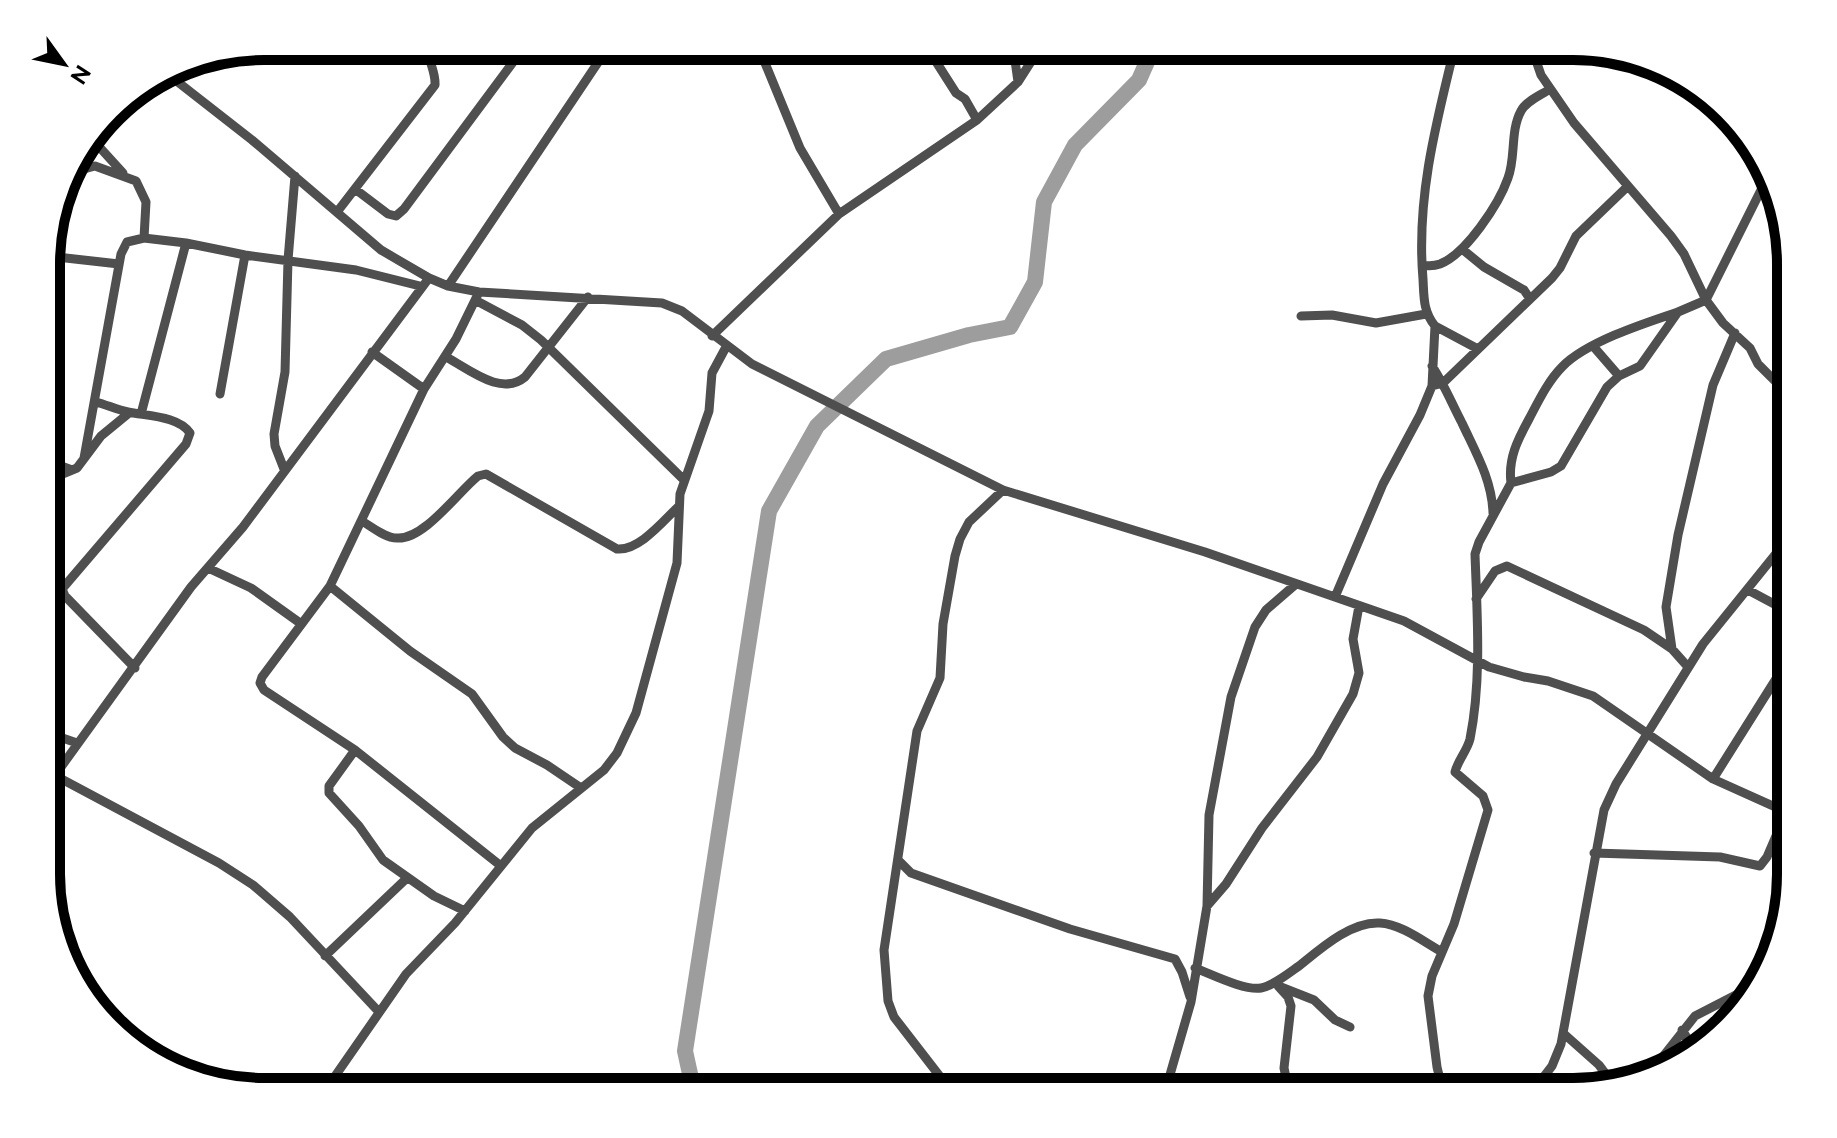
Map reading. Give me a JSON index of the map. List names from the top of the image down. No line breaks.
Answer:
{"north":"bottom right"}
